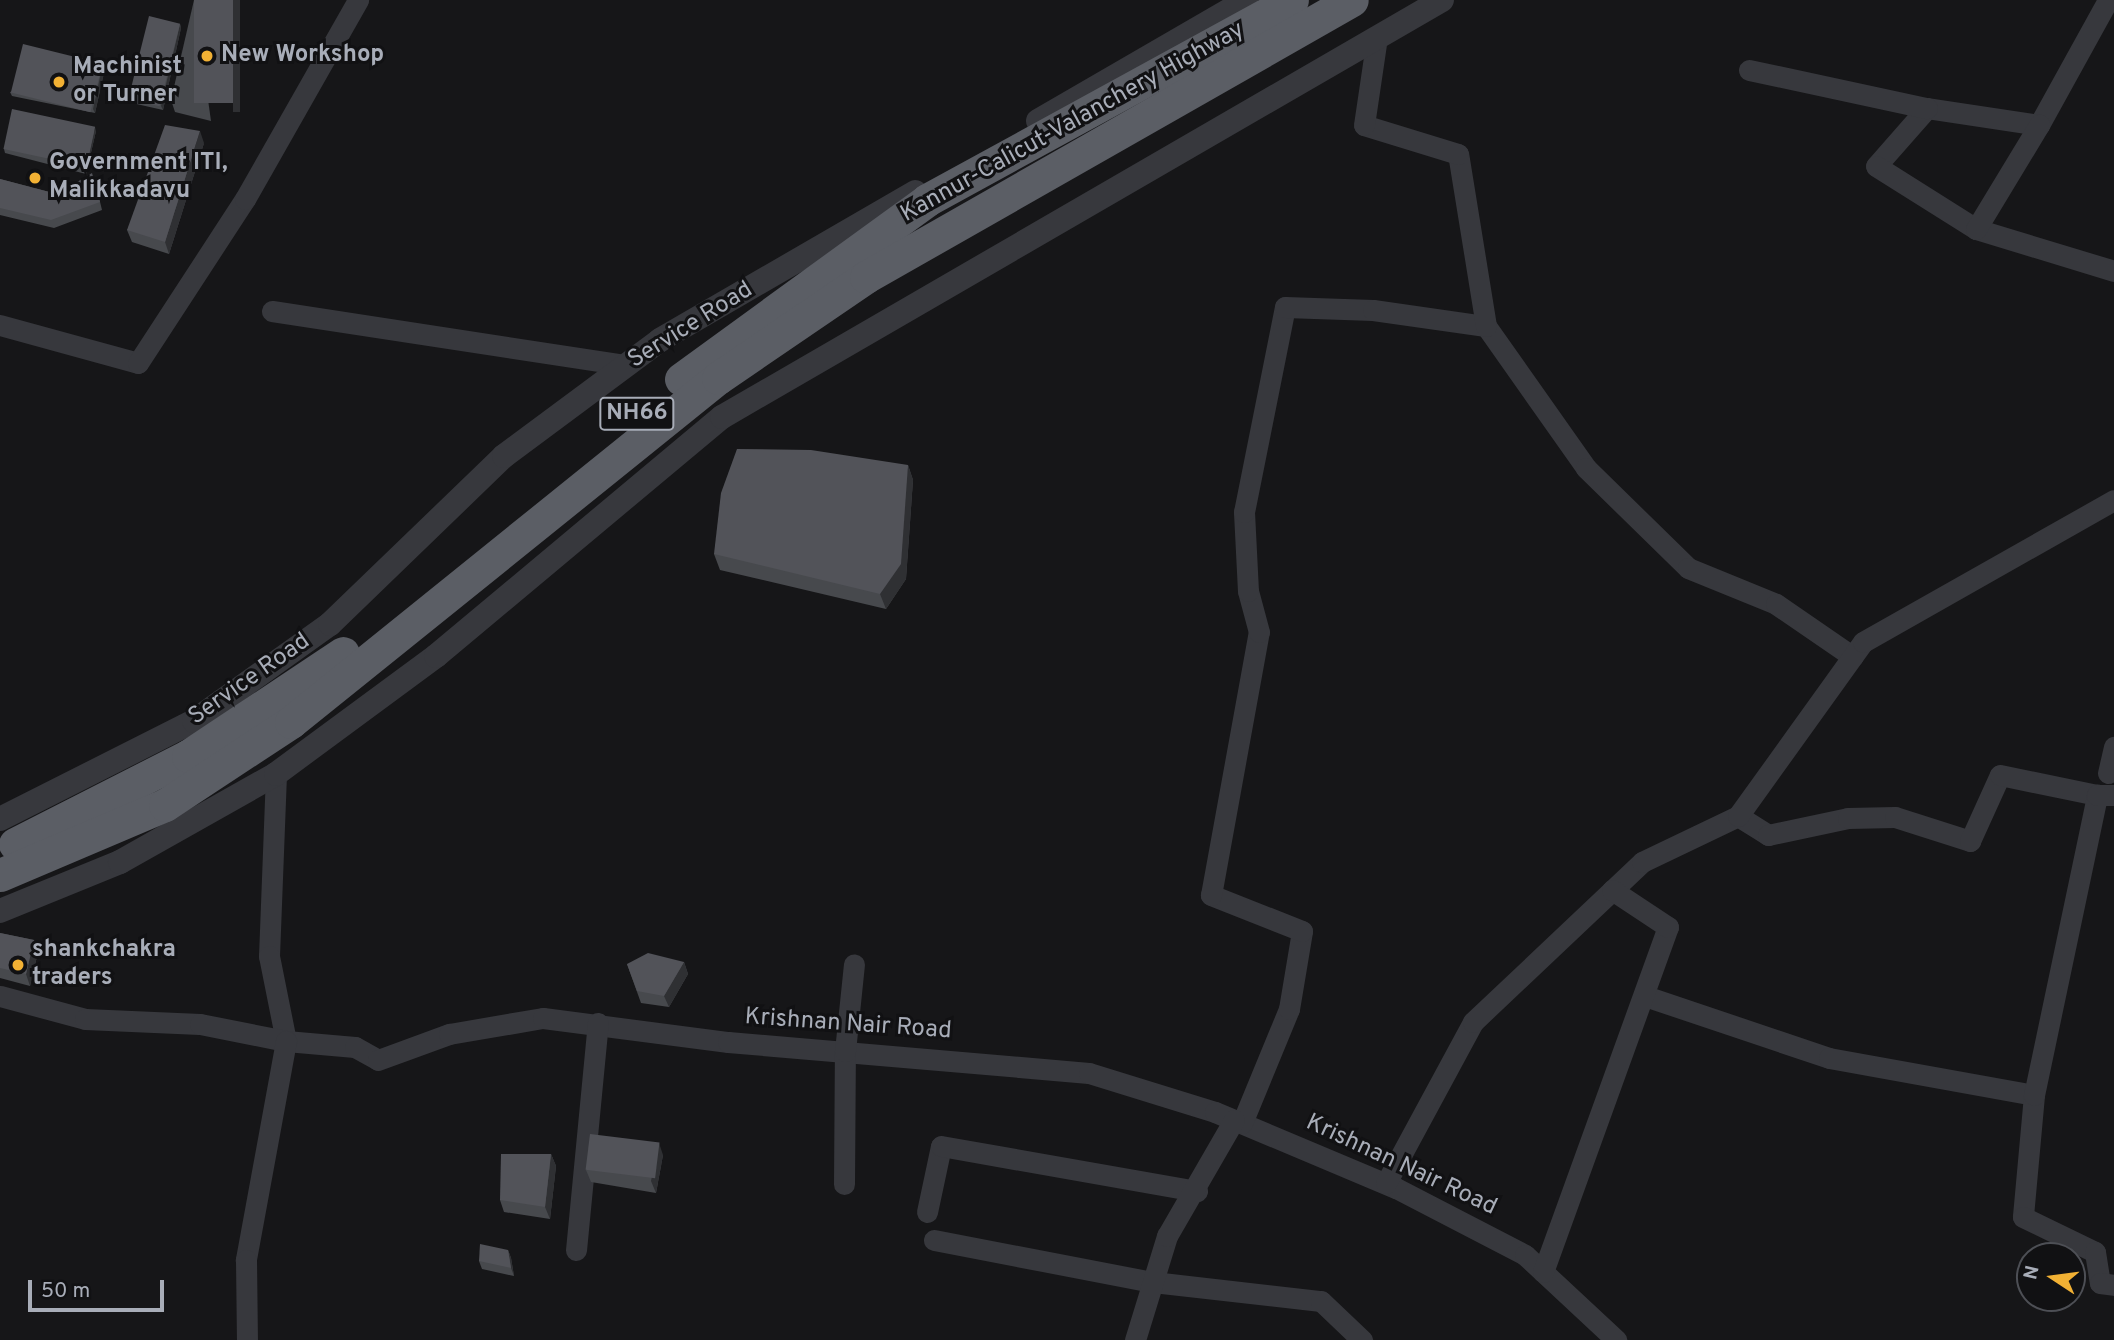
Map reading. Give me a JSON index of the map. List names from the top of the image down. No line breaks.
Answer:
{"streets":{"highway":["Kannur-Calicut-Valanchery Highway","NH66"],"street":["Service Road","Krishnan Nair Road"]},"places":["New Workshop","Machinist or Turner","Government ITI, Malikkadavu","shankchakra traders"],"scale_bar":"50 m","north":"left"}
